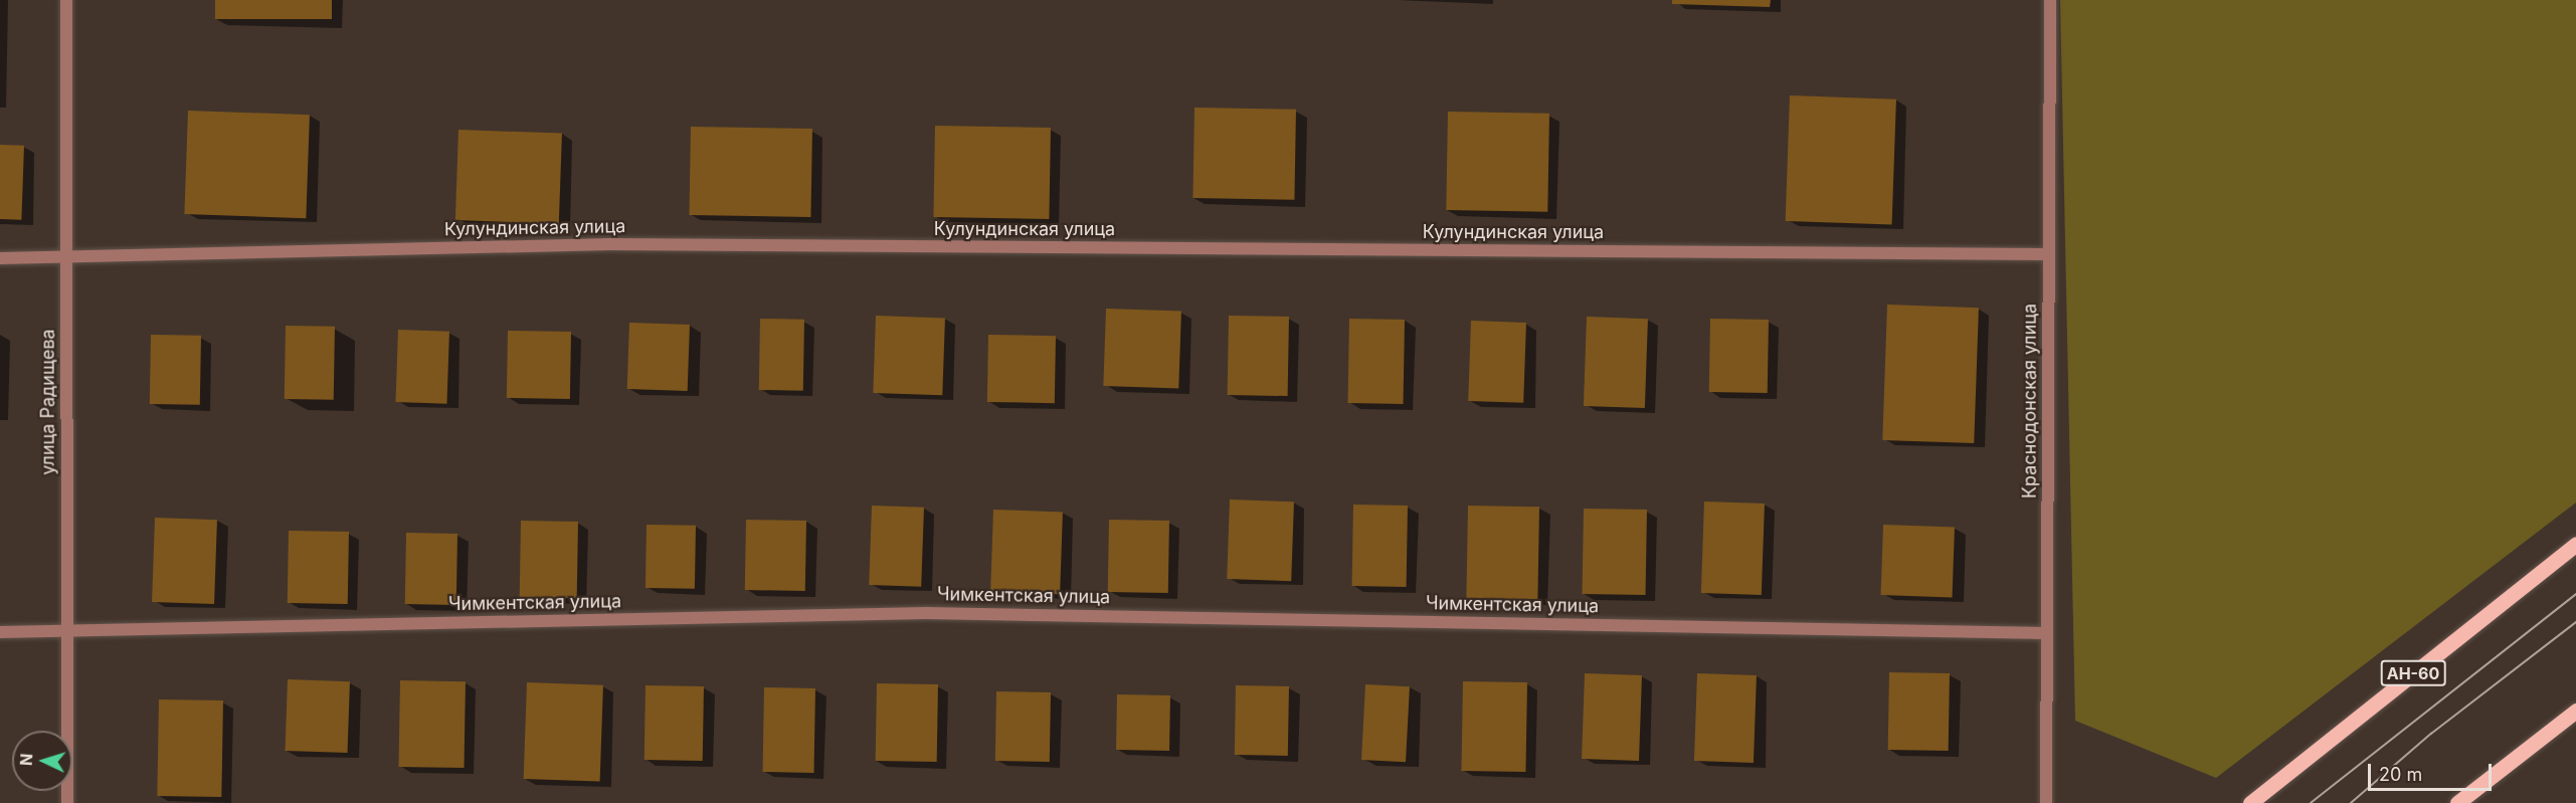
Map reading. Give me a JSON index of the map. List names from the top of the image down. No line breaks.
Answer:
{"streets":{"main road":["АН-60"],"street":["Кулундинская улица","Краснодонская улица","улица Радищева","Чимкентская улица"]},"crossings":[["Кулундинская улица","Краснодонская улица"],["Кулундинская улица","улица Радищева"],["Краснодонская улица","Чимкентская улица"],["улица Радищева","Чимкентская улица"]],"scale_bar":"20 m","north":"left"}
